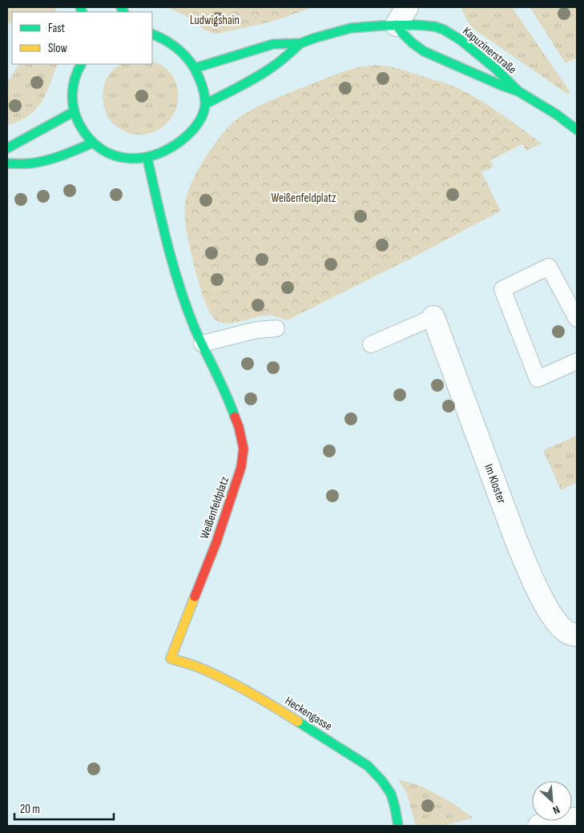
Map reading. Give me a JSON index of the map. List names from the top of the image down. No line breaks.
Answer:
{"streets":{"street":["Kapuzinerstraße","Im Kloster","Weißenfeldplatz","Heckengasse"]},"crossings":[["Weißenfeldplatz","Heckengasse"]],"parks":["Ludwigshain","Weißenfeldplatz"],"legend":["Fast","Slow"],"scale_bar":"20 m","north":"bottom right"}
